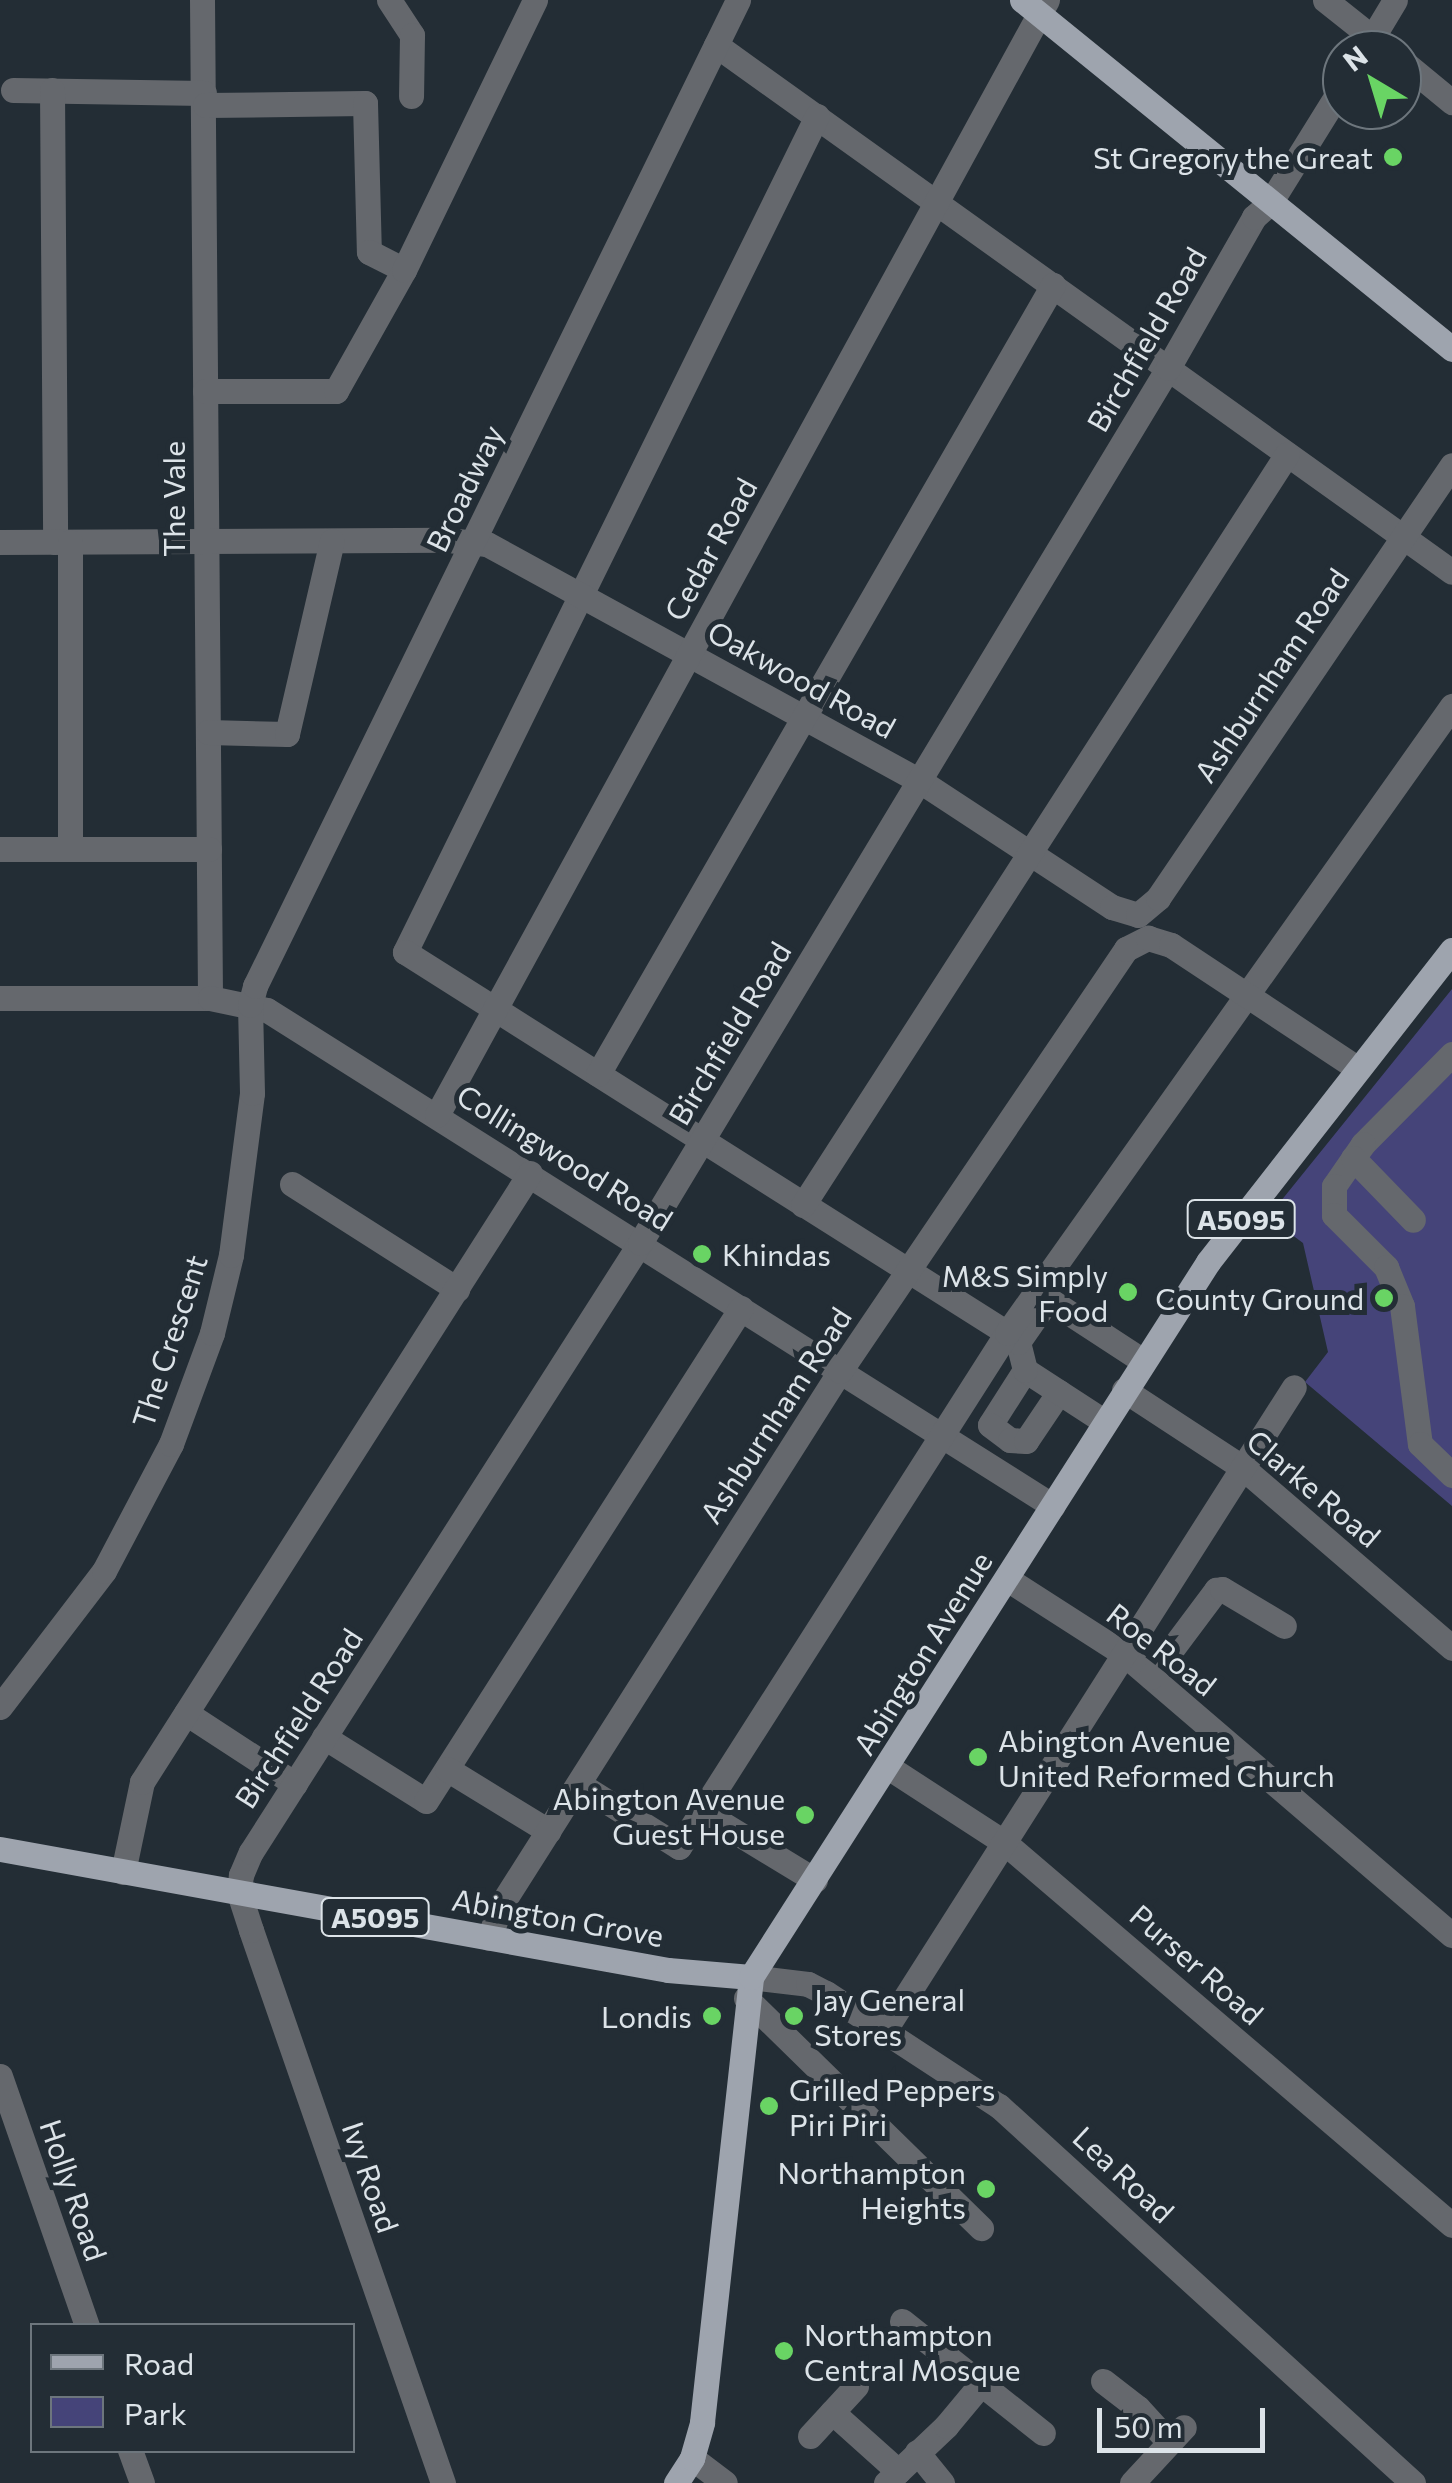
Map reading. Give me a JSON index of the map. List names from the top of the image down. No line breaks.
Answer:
{"streets":{"main road":["A5095","Abington Avenue","Abington Grove"],"street":["Birchfield Road","Broadway","The Vale","Cedar Road","Ashburnham Road","Oakwood Road","Collingwood Road","The Crescent","Clarke Road","Roe Road","Purser Road","Lea Road","Ivy Road","Holly Road"]},"crossings":[["Birchfield Road","Oakwood Road"],["Birchfield Road","Collingwood Road"],["Birchfield Road","Abington Grove"],["Birchfield Road","Ivy Road"],["Broadway","Oakwood Road"],["Broadway","Collingwood Road"],["Broadway","The Crescent"],["The Vale","Oakwood Road"],["The Vale","Collingwood Road"],["Cedar Road","Oakwood Road"],["Cedar Road","Collingwood Road"],["Ashburnham Road","Oakwood Road"],["Ashburnham Road","Collingwood Road"],["Ashburnham Road","Abington Grove"],["Oakwood Road","Abington Avenue"],["Collingwood Road","The Crescent"],["Collingwood Road","Abington Avenue"],["Clarke Road","Abington Avenue"],["Roe Road","Abington Avenue"],["Abington Avenue","Abington Grove"],["Abington Avenue","Purser Road"],["Abington Avenue","Lea Road"],["Abington Grove","Lea Road"],["Abington Grove","Ivy Road"]],"places":["St Gregory the Great","Khindas","M&S Simply Food","County Ground","Abington Avenue United Reformed Church","Abington Avenue Guest House","Londis","Jay General Stores","Grilled Peppers Piri Piri","Northampton Heights","Northampton Central Mosque"],"legend":["Road","Park"],"scale_bar":"50 m","north":"top left"}
